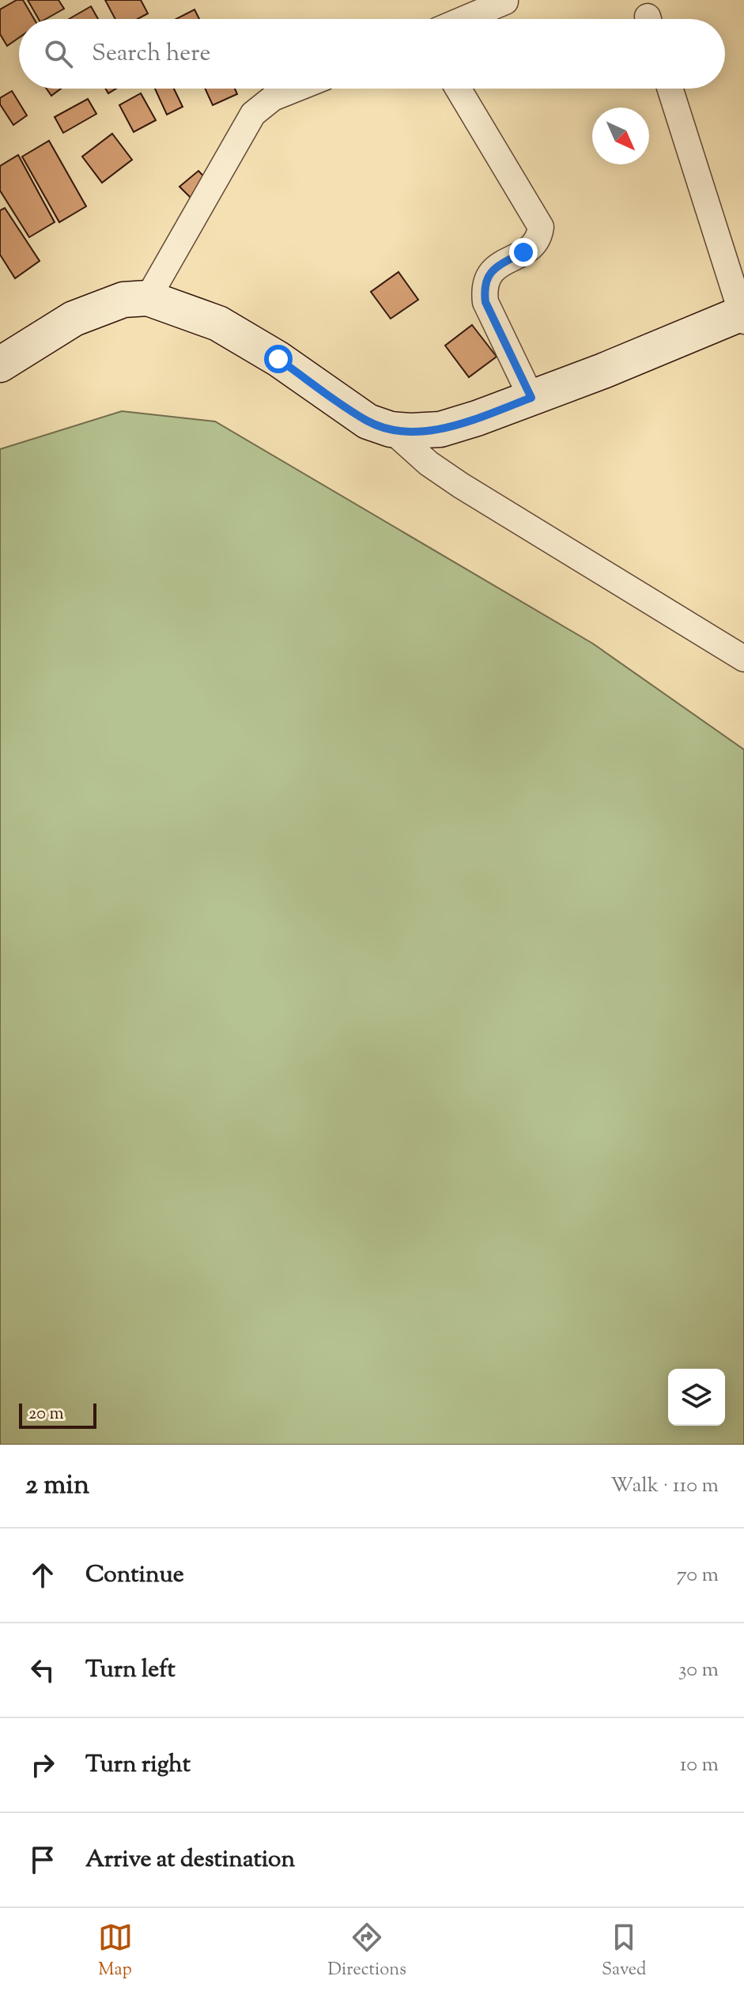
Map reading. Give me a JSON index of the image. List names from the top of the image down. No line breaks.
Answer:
{"scale_bar":"20 m","north":"bottom right","page":{"search":"Search here","scale":"20 m","heading":["2 min","Walk · 110 m"],"list":[["Continue","70 m"],["Turn left","30 m"],["Turn right","10 m"],"Arrive at destination"],"nav":["Map","Directions","Saved"]}}
